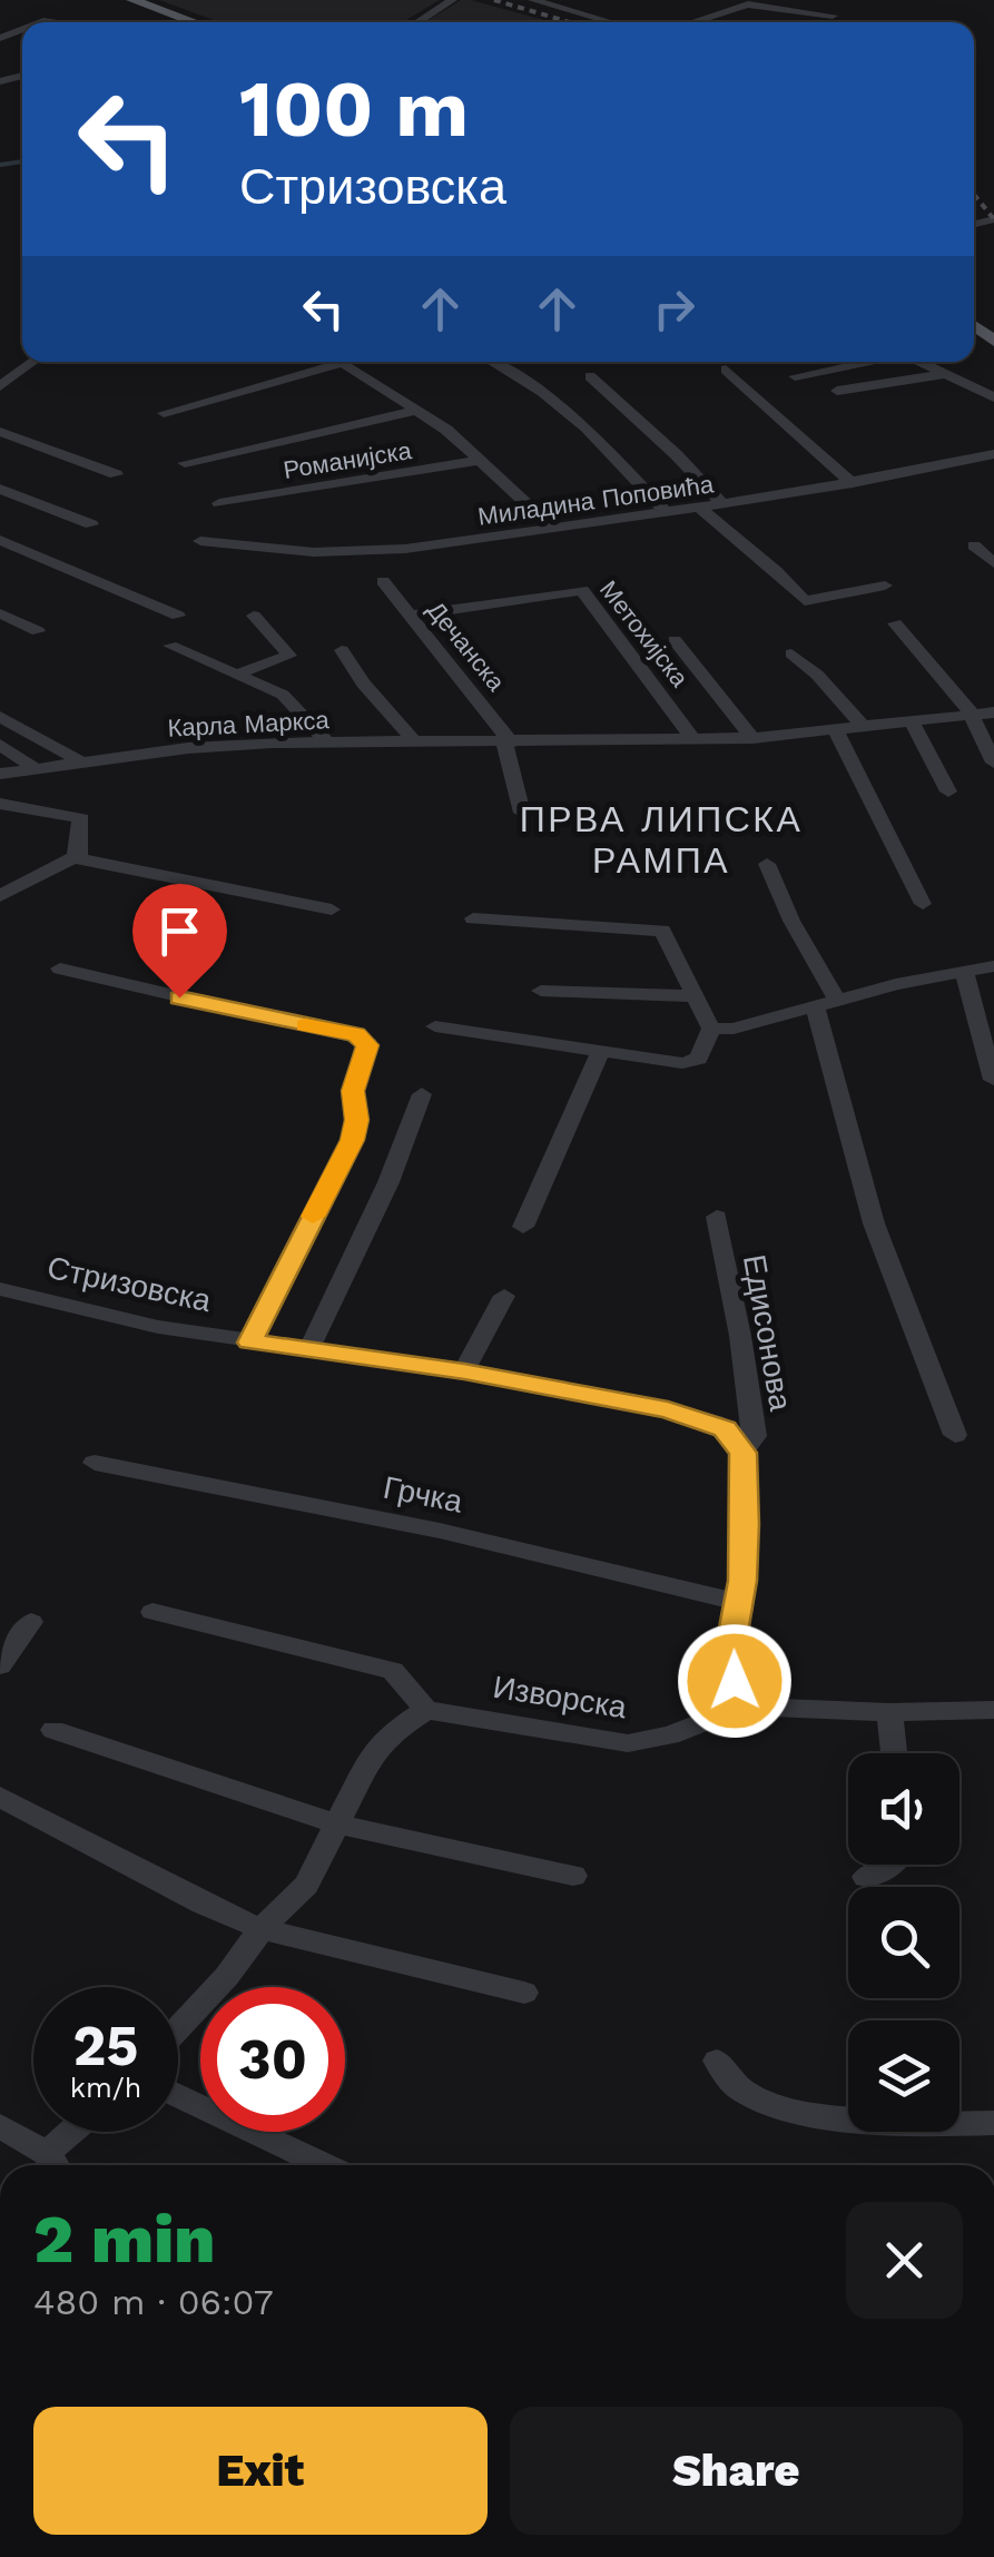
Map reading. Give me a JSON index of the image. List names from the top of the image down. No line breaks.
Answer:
{"streets":{"street":["Романијска","Миладина Поповића","Метохијска","Дечанска","Карла Маркса","Стризовска","Едисонова","Грчка","Изворска"]},"crossings":[["Романијска","Миладина Поповића"],["Метохијска","Дечанска"],["Метохијска","Карла Маркса"],["Дечанска","Карла Маркса"],["Стризовска","Едисонова"]],"districts":["ПРВА ЛИПСКА РАМПА"],"page":{"turn":["100 m","Стризовска"],"speed":"25 km/h","limit":"30","heading":["2 min","480 m · 06:07"],"buttons":["Exit","Share"]}}
